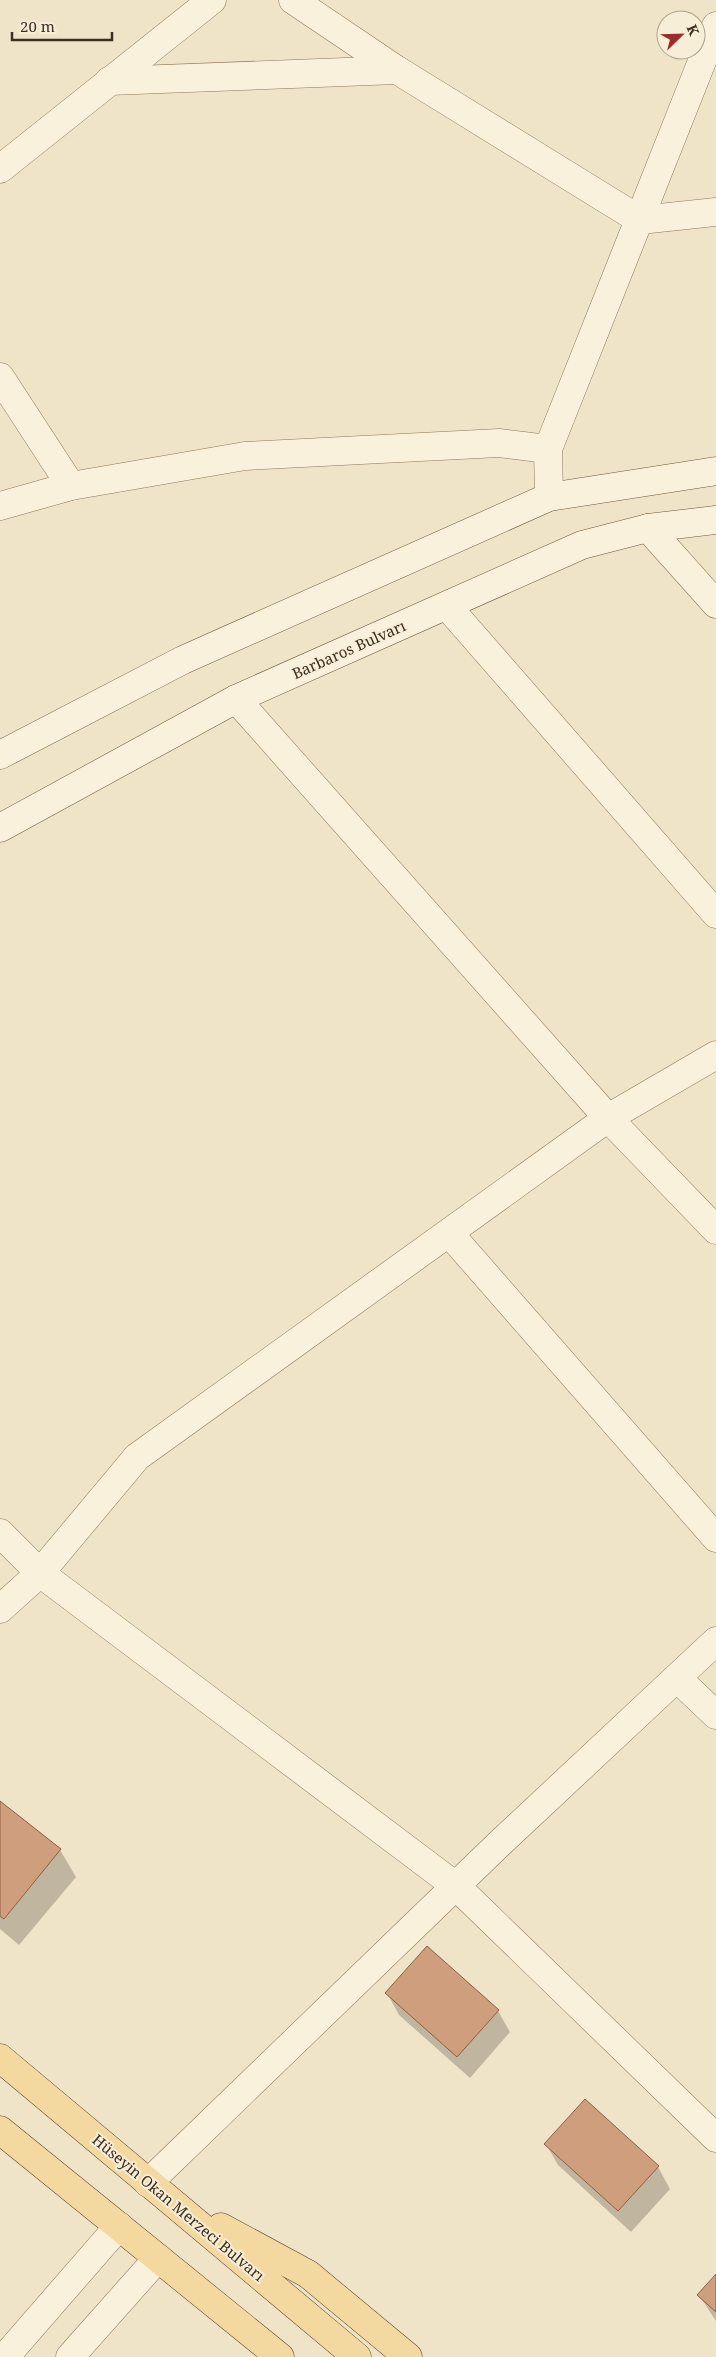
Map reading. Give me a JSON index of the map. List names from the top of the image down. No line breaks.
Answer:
{"streets":{"main road":["Hüseyin Okan Merzeci Bulvarı"],"street":["Barbaros Bulvarı"]},"scale_bar":"20 m","north":"top right"}
